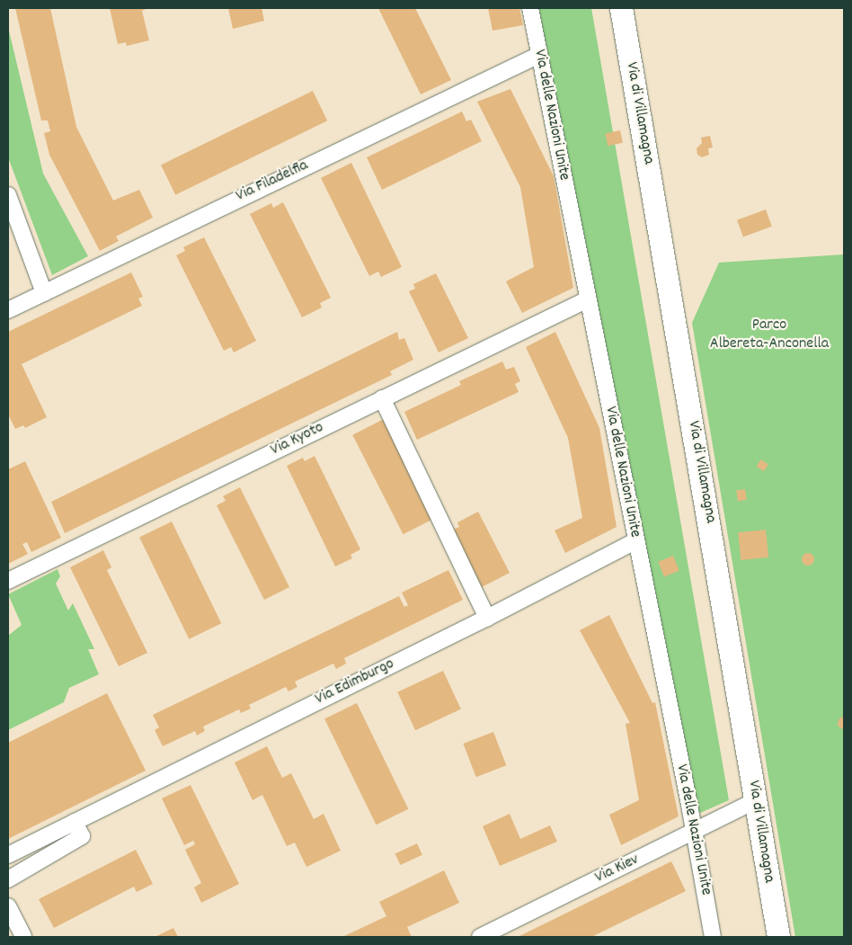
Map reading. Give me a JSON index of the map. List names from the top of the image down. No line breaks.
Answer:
{"streets":{"main road":["Via di Villamagna"],"street":["Via delle Nazioni Unite","Via Filadelfia","Via Kyoto","Via Edimburgo","Via Kiev"]},"crossings":[["Via di Villamagna","Via Kiev"],["Via delle Nazioni Unite","Via Filadelfia"],["Via delle Nazioni Unite","Via Kyoto"],["Via delle Nazioni Unite","Via Edimburgo"],["Via delle Nazioni Unite","Via Kiev"]],"parks":["Parco Albereta-Anconella"]}
